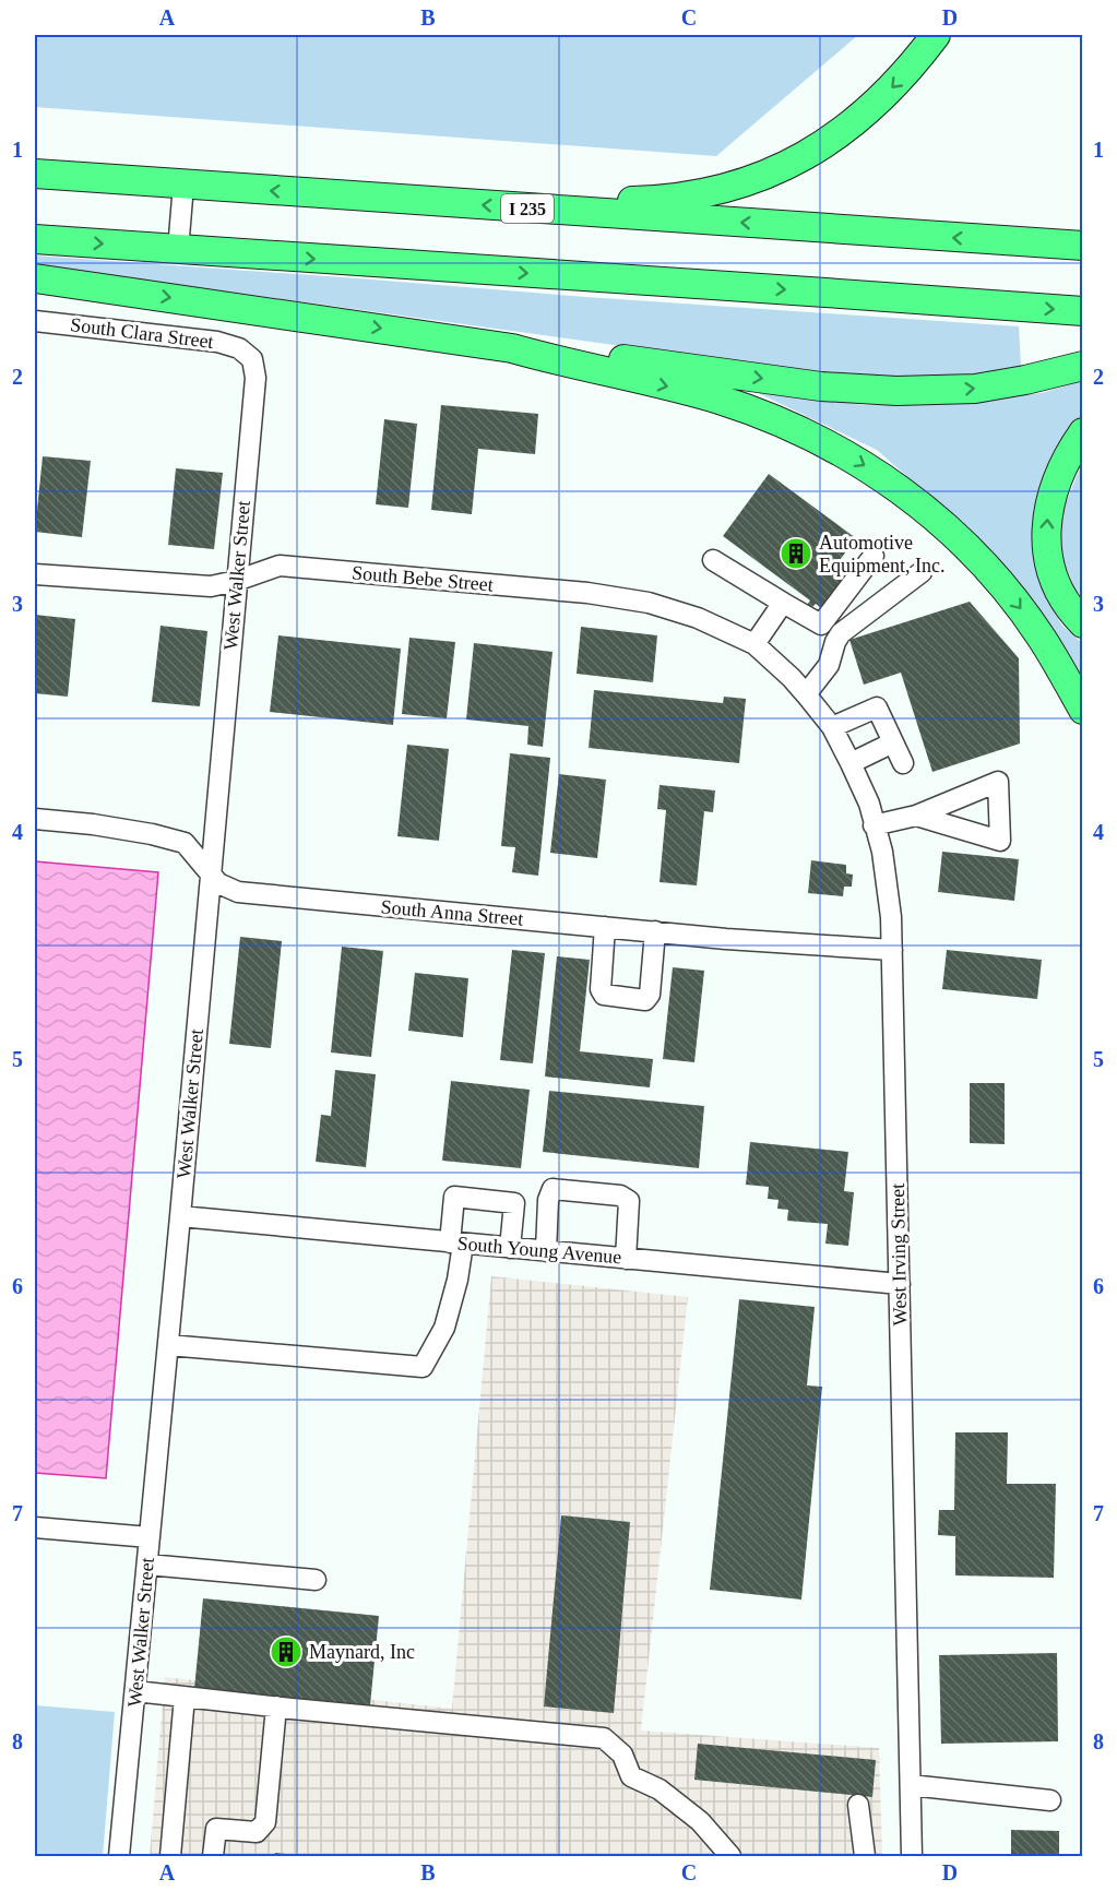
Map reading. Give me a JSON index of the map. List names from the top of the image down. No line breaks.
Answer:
{"streets":{"highway":["I 235"],"street":["South Clara Street","West Walker Street","South Bebe Street","South Anna Street","South Young Avenue","West Irving Street"]},"crossings":[["South Clara Street","West Walker Street"],["West Walker Street","South Bebe Street"],["West Walker Street","South Anna Street"],["West Walker Street","South Young Avenue"],["South Bebe Street","West Irving Street"],["South Anna Street","West Irving Street"],["South Young Avenue","West Irving Street"]],"places":{"building":["Automotive Equipment, Inc.","Maynard, Inc"]},"grid":{"columns":["A","B","C","D"],"rows":["1","2","3","4","5","6","7","8"]}}
